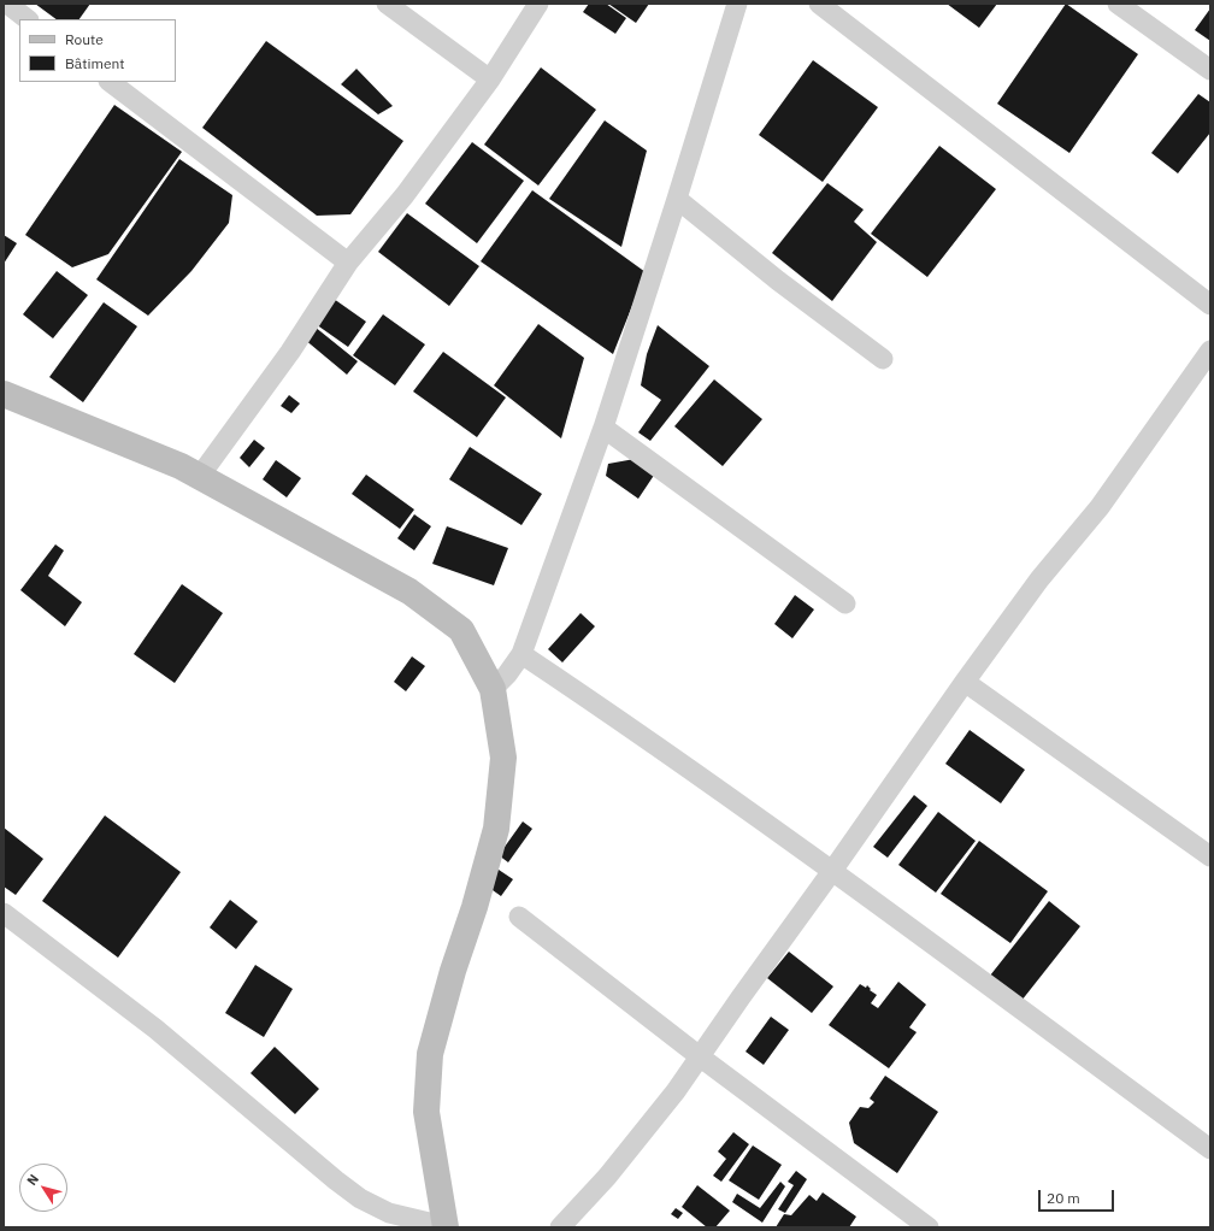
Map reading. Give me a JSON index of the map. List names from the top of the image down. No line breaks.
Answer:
{"legend":["Route","Bâtiment"],"scale_bar":"20 m","north":"top left"}
